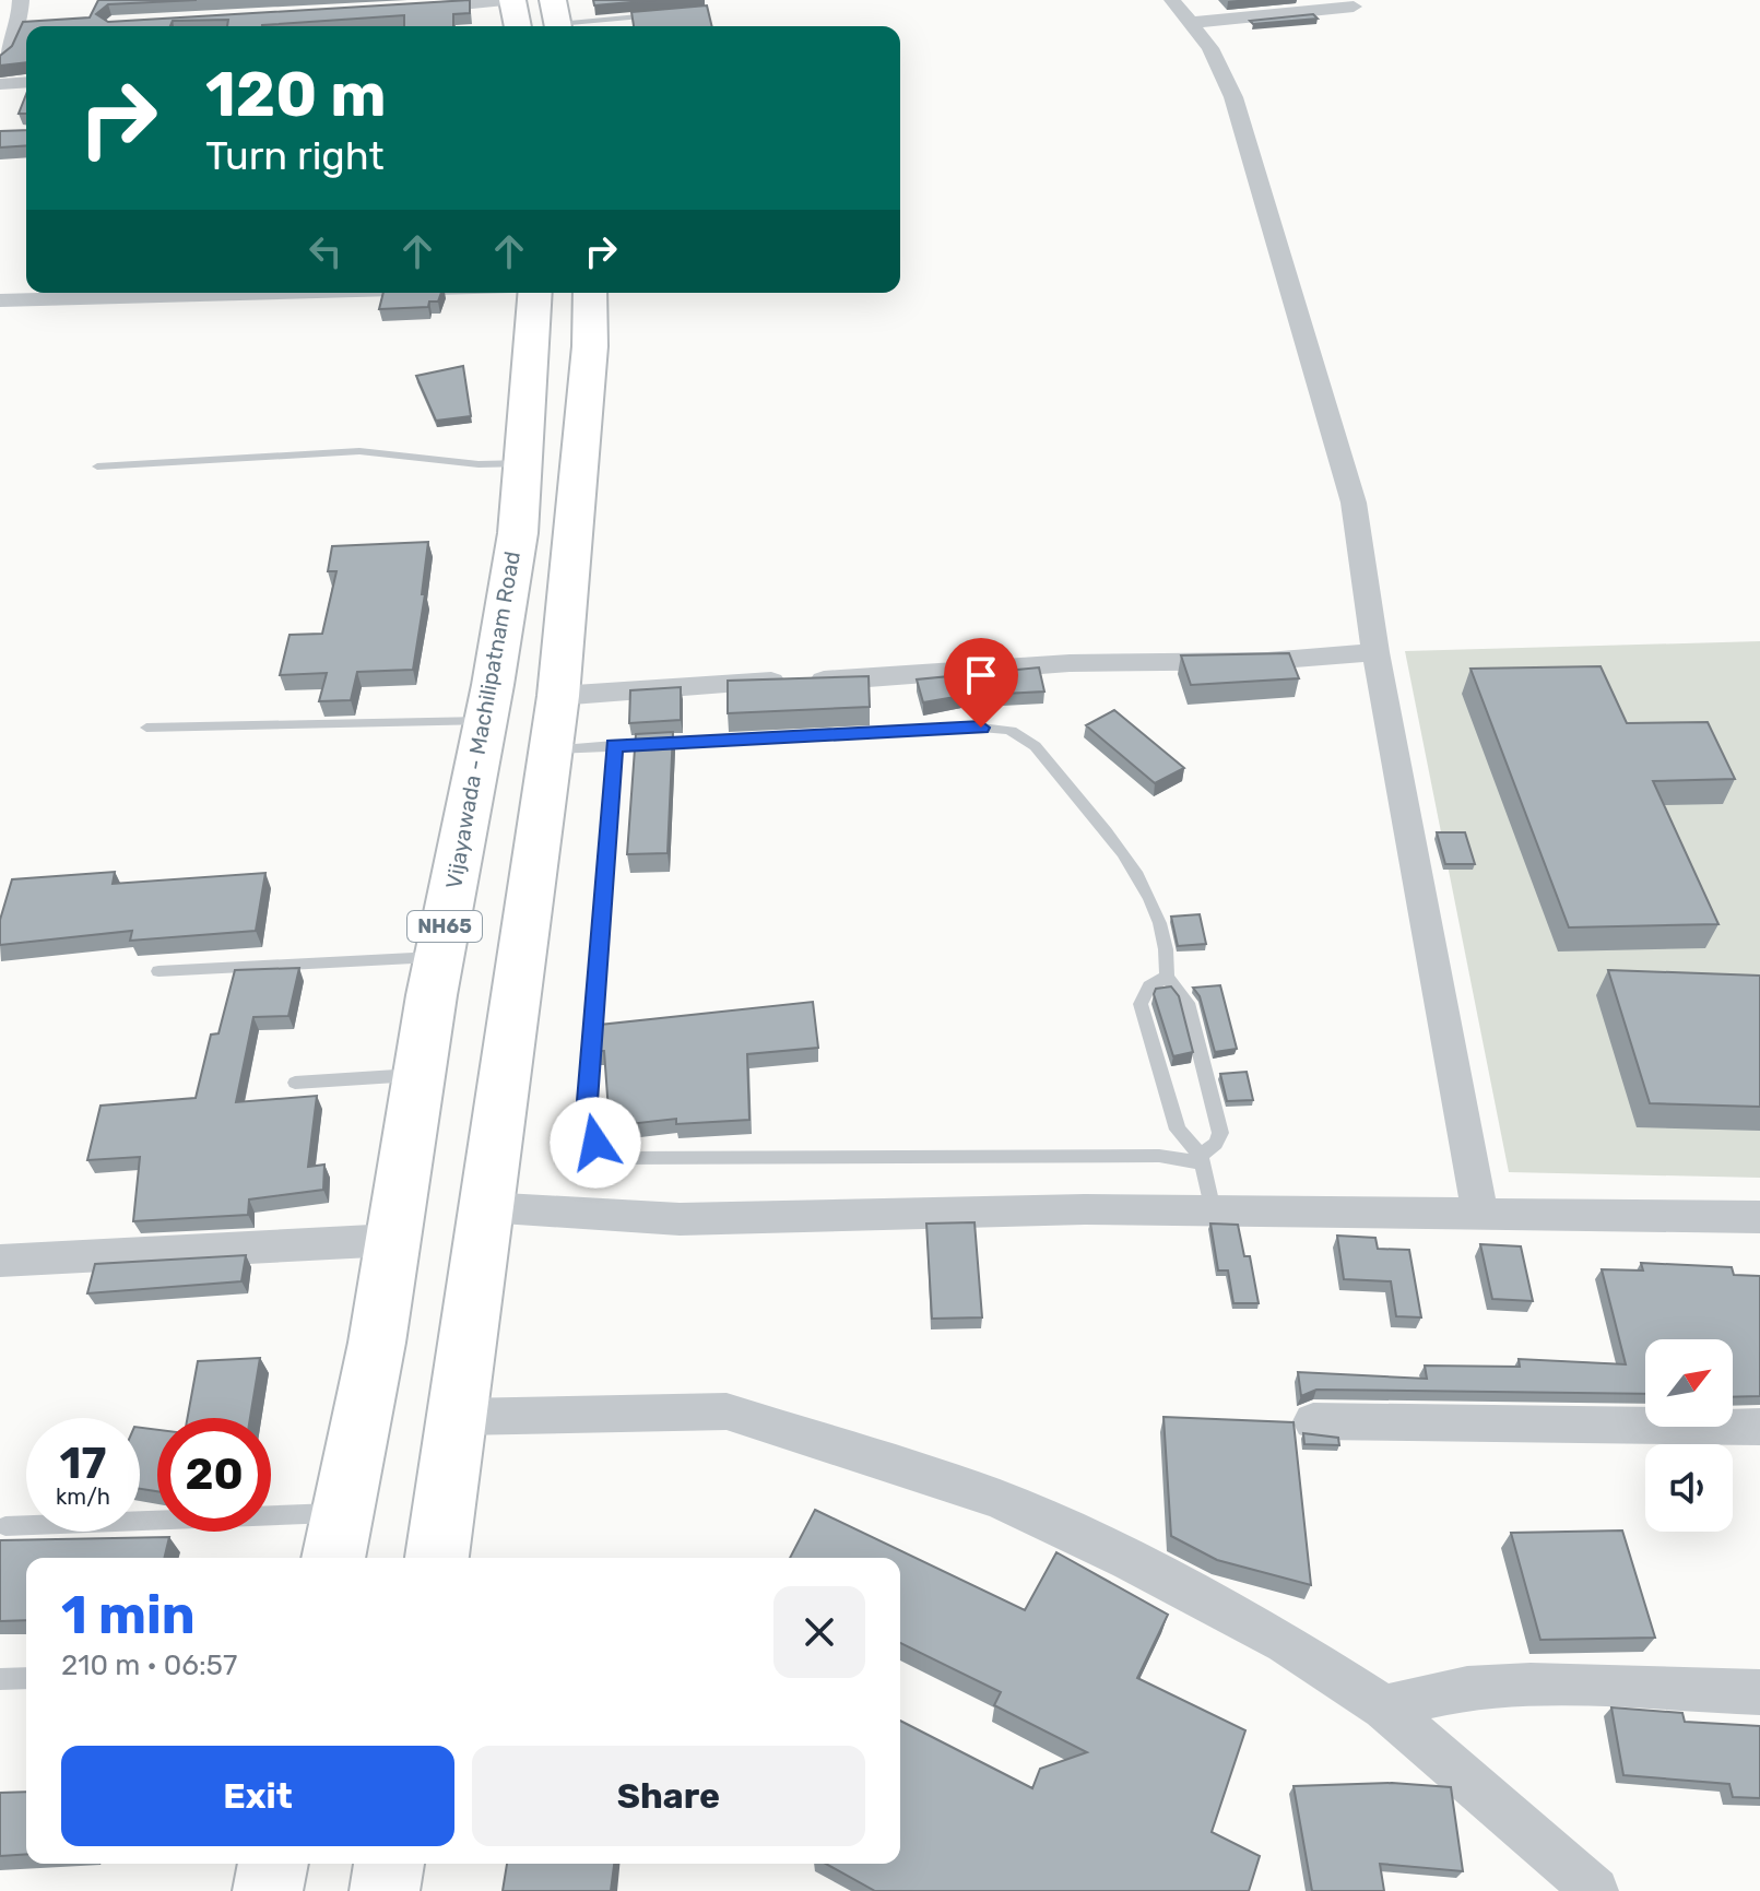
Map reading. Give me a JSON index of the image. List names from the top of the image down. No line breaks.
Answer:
{"streets":{"highway":["Vijayawada - Machilipatnam Road","NH65"]},"north":"top right","page":{"turn":["120 m","Turn right"],"speed":"17 km/h","limit":"20","heading":["1 min","210 m · 06:57"],"buttons":["Exit","Share"]}}
